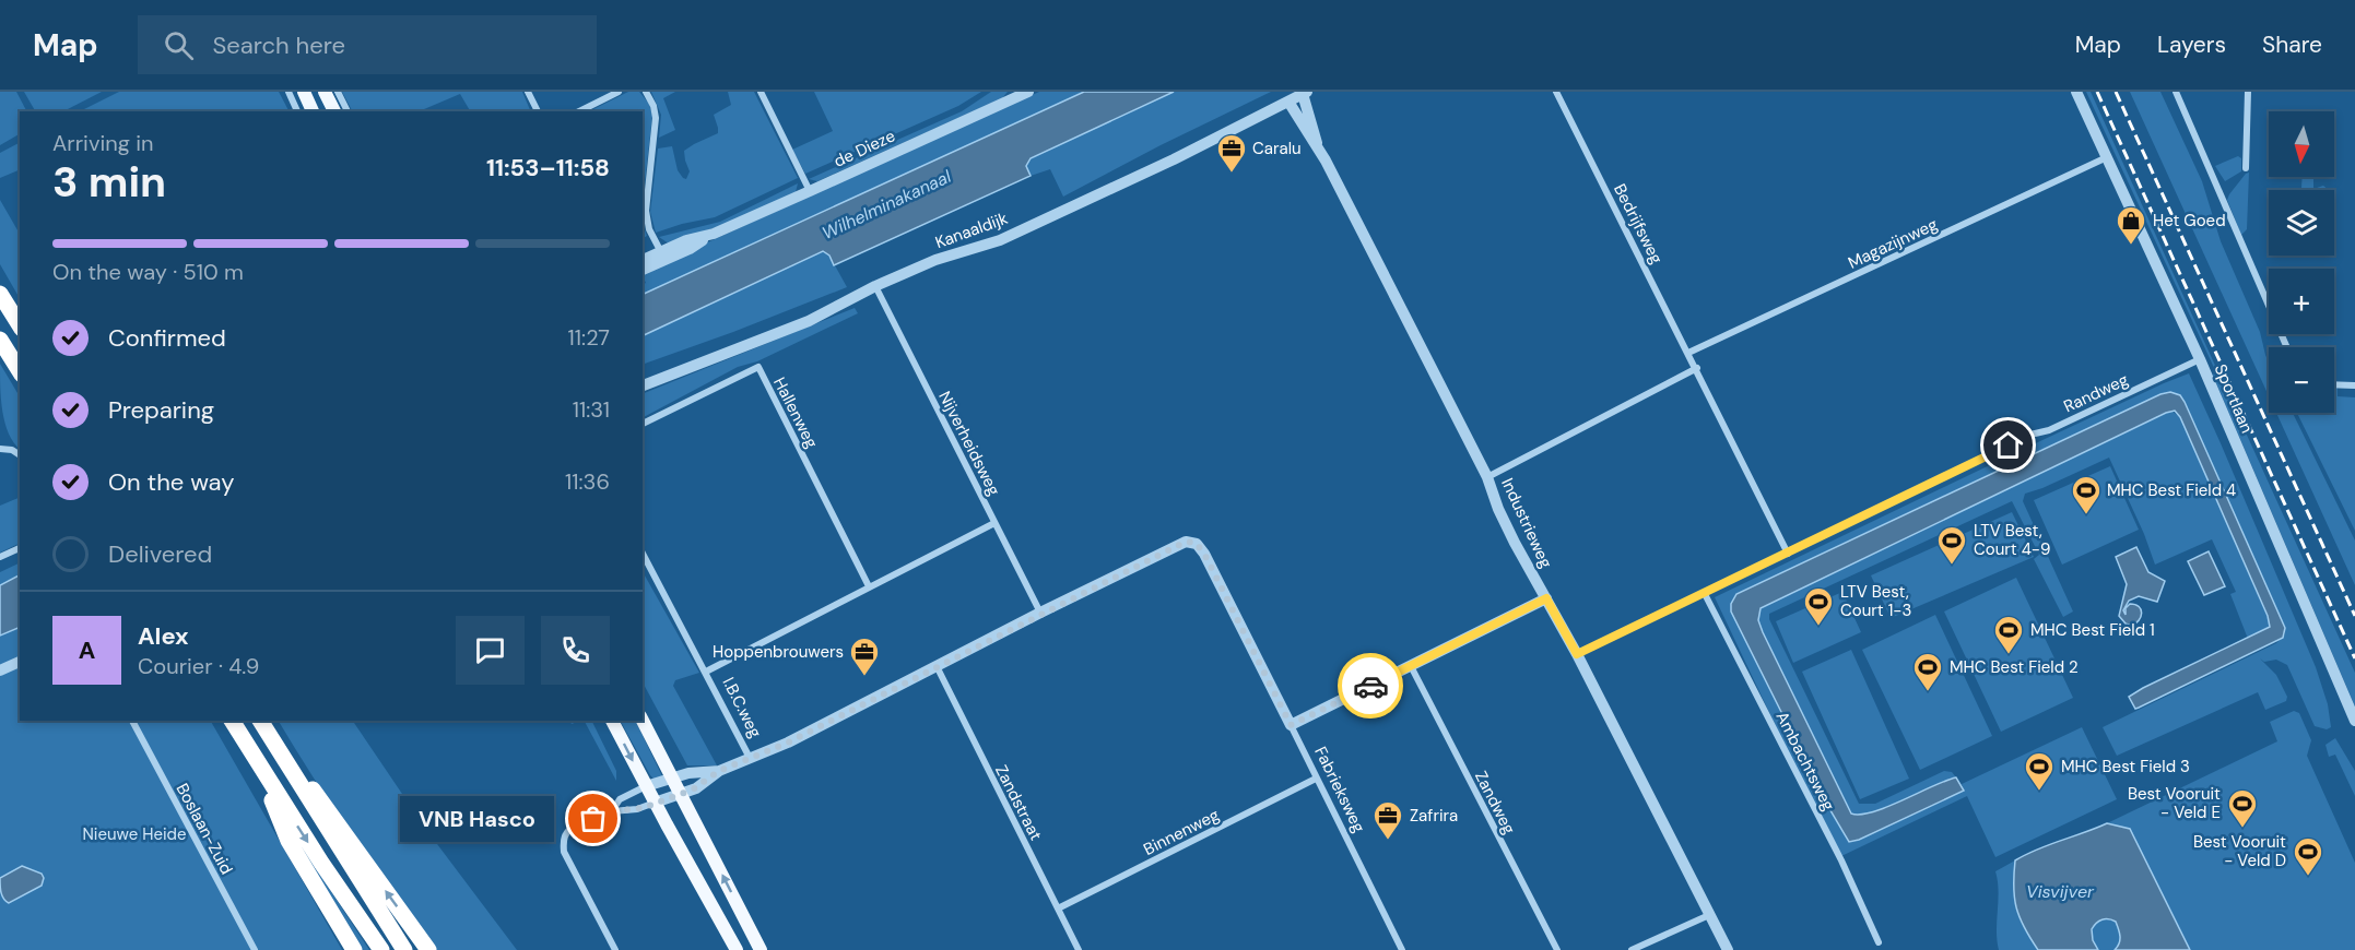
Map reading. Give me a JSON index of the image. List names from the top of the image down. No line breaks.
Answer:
{"streets":{"street":["de Dieze","Bedrijfsweg","Kanaaldijk","Magazijnweg","Randweg","Sportlaan","Hallenweg","Nijverheidsweg","Industrieweg","I.B.C.weg","Ambachtsweg","Fabrieksweg","Zandstraat","Zandweg","Boslaan-Zuid","Binnenweg"]},"crossings":[["Bedrijfsweg","Magazijnweg"],["Bedrijfsweg","Randweg"],["Kanaaldijk","Nijverheidsweg"],["Kanaaldijk","Industrieweg"],["Magazijnweg","Sportlaan"],["Randweg","Sportlaan"],["Randweg","Industrieweg"],["Randweg","Ambachtsweg"],["Nijverheidsweg","I.B.C.weg"],["I.B.C.weg","Fabrieksweg"],["I.B.C.weg","Zandstraat"],["Fabrieksweg","Binnenweg"],["Zandstraat","Binnenweg"]],"water":["Wilhelminakanaal","Visvijver"],"parks":["Nieuwe Heide"],"places":{"office":["Caralu","Hoppenbrouwers","Zafrira"],"shop":["Het Goed"],"sports":["MHC Best Field 4","LTV Best, Court 4-9","LTV Best, Court 1-3","MHC Best Field 1","MHC Best Field 2","MHC Best Field 3","Best Vooruit - Veld E","Best Vooruit - Veld D"],"other":["VNB Hasco"]},"north":"bottom","page":{"header":"Map","search":"Search here","nav":["Map","Layers","Share"],"map_buttons":["+","−"],"heading":["3 min","Arriving in","11:53–11:58"],"panel":["Alex","Courier · 4.9"],"bar":"On the way · 510 m","list":[["Confirmed","11:27"],["Preparing","11:31"],["On the way","11:36"],"Delivered"],"round":"A","bubble":"VNB Hasco"}}
